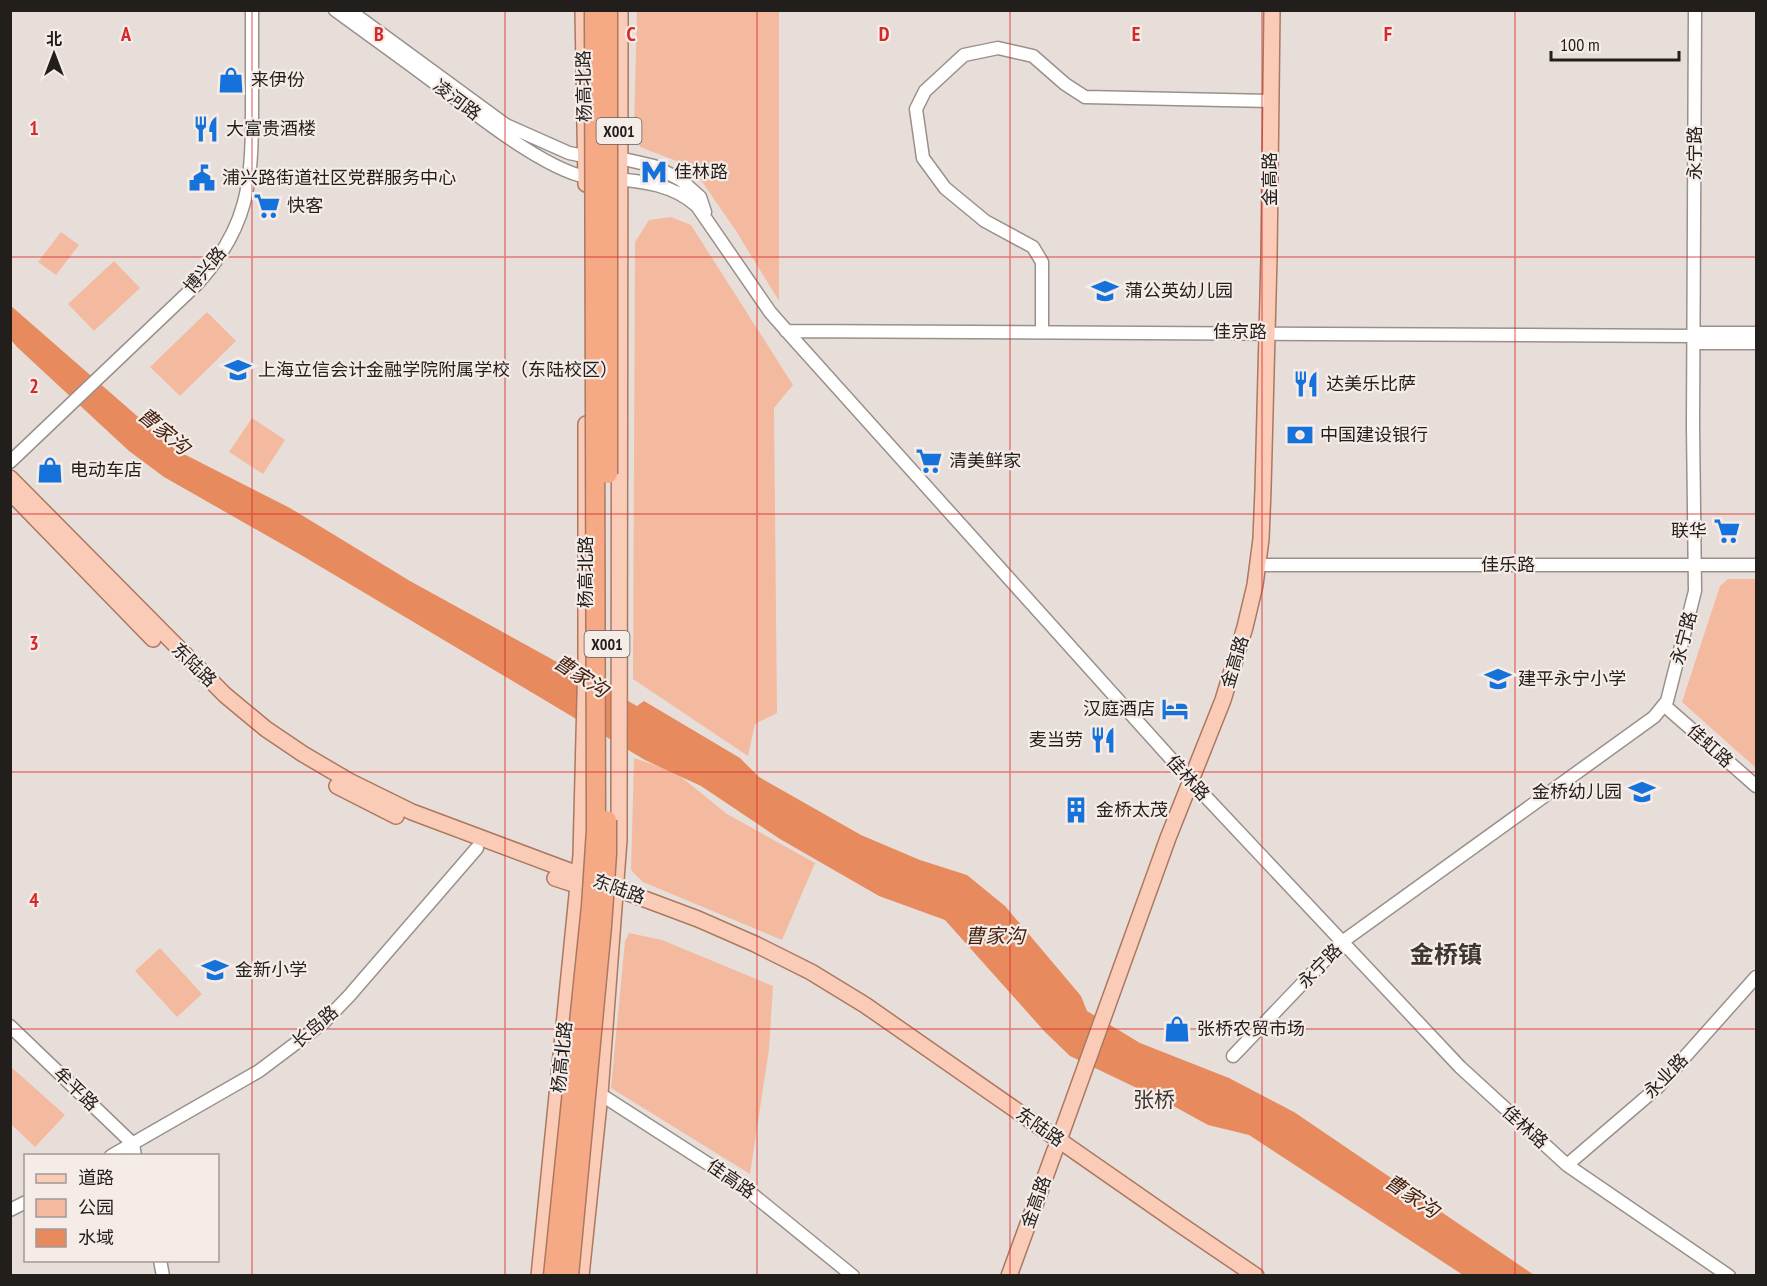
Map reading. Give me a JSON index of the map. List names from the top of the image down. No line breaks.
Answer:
{"streets":{"highway":["杨高北路","X001"],"main road":["金高路","东陆路"],"street":["凌河路","永宁路","博兴路","佳京路","佳乐路","佳虹路","佳林路","长岛路","永业路","牟平路","佳高路"]},"crossings":[["杨高北路","凌河路"],["杨高北路","东陆路"],["杨高北路","佳林路"],["杨高北路","佳高路"],["凌河路","佳林路"],["永宁路","佳京路"],["永宁路","佳乐路"],["永宁路","佳虹路"],["永宁路","佳林路"],["金高路","佳京路"],["金高路","佳乐路"],["金高路","东陆路"],["金高路","佳林路"],["佳京路","佳林路"],["东陆路","长岛路"],["佳林路","永业路"],["长岛路","牟平路"]],"districts":["金桥镇","张桥"],"water":["曹家沟"],"places":{"shop":["来伊份","电动车店","张桥农贸市场"],"restaurant":["大富贵酒楼","达美乐比萨","麦当劳"],"metro station":["佳林路"],"public building":["浦兴路街道社区党群服务中心"],"supermarket":["快客","清美鲜家","联华"],"school or university":["蒲公英幼儿园","上海立信会计金融学院附属学校（东陆校区）","建平永宁小学","金桥幼儿园","金新小学"],"bank":["中国建设银行"],"hotel":["汉庭酒店"],"building":["金桥太茂"]},"legend":["道路","公园","水域"],"scale_bar":"100 m","north":"top","grid":{"columns":["A","B","C","D","E","F"],"rows":["1","2","3","4"]}}
